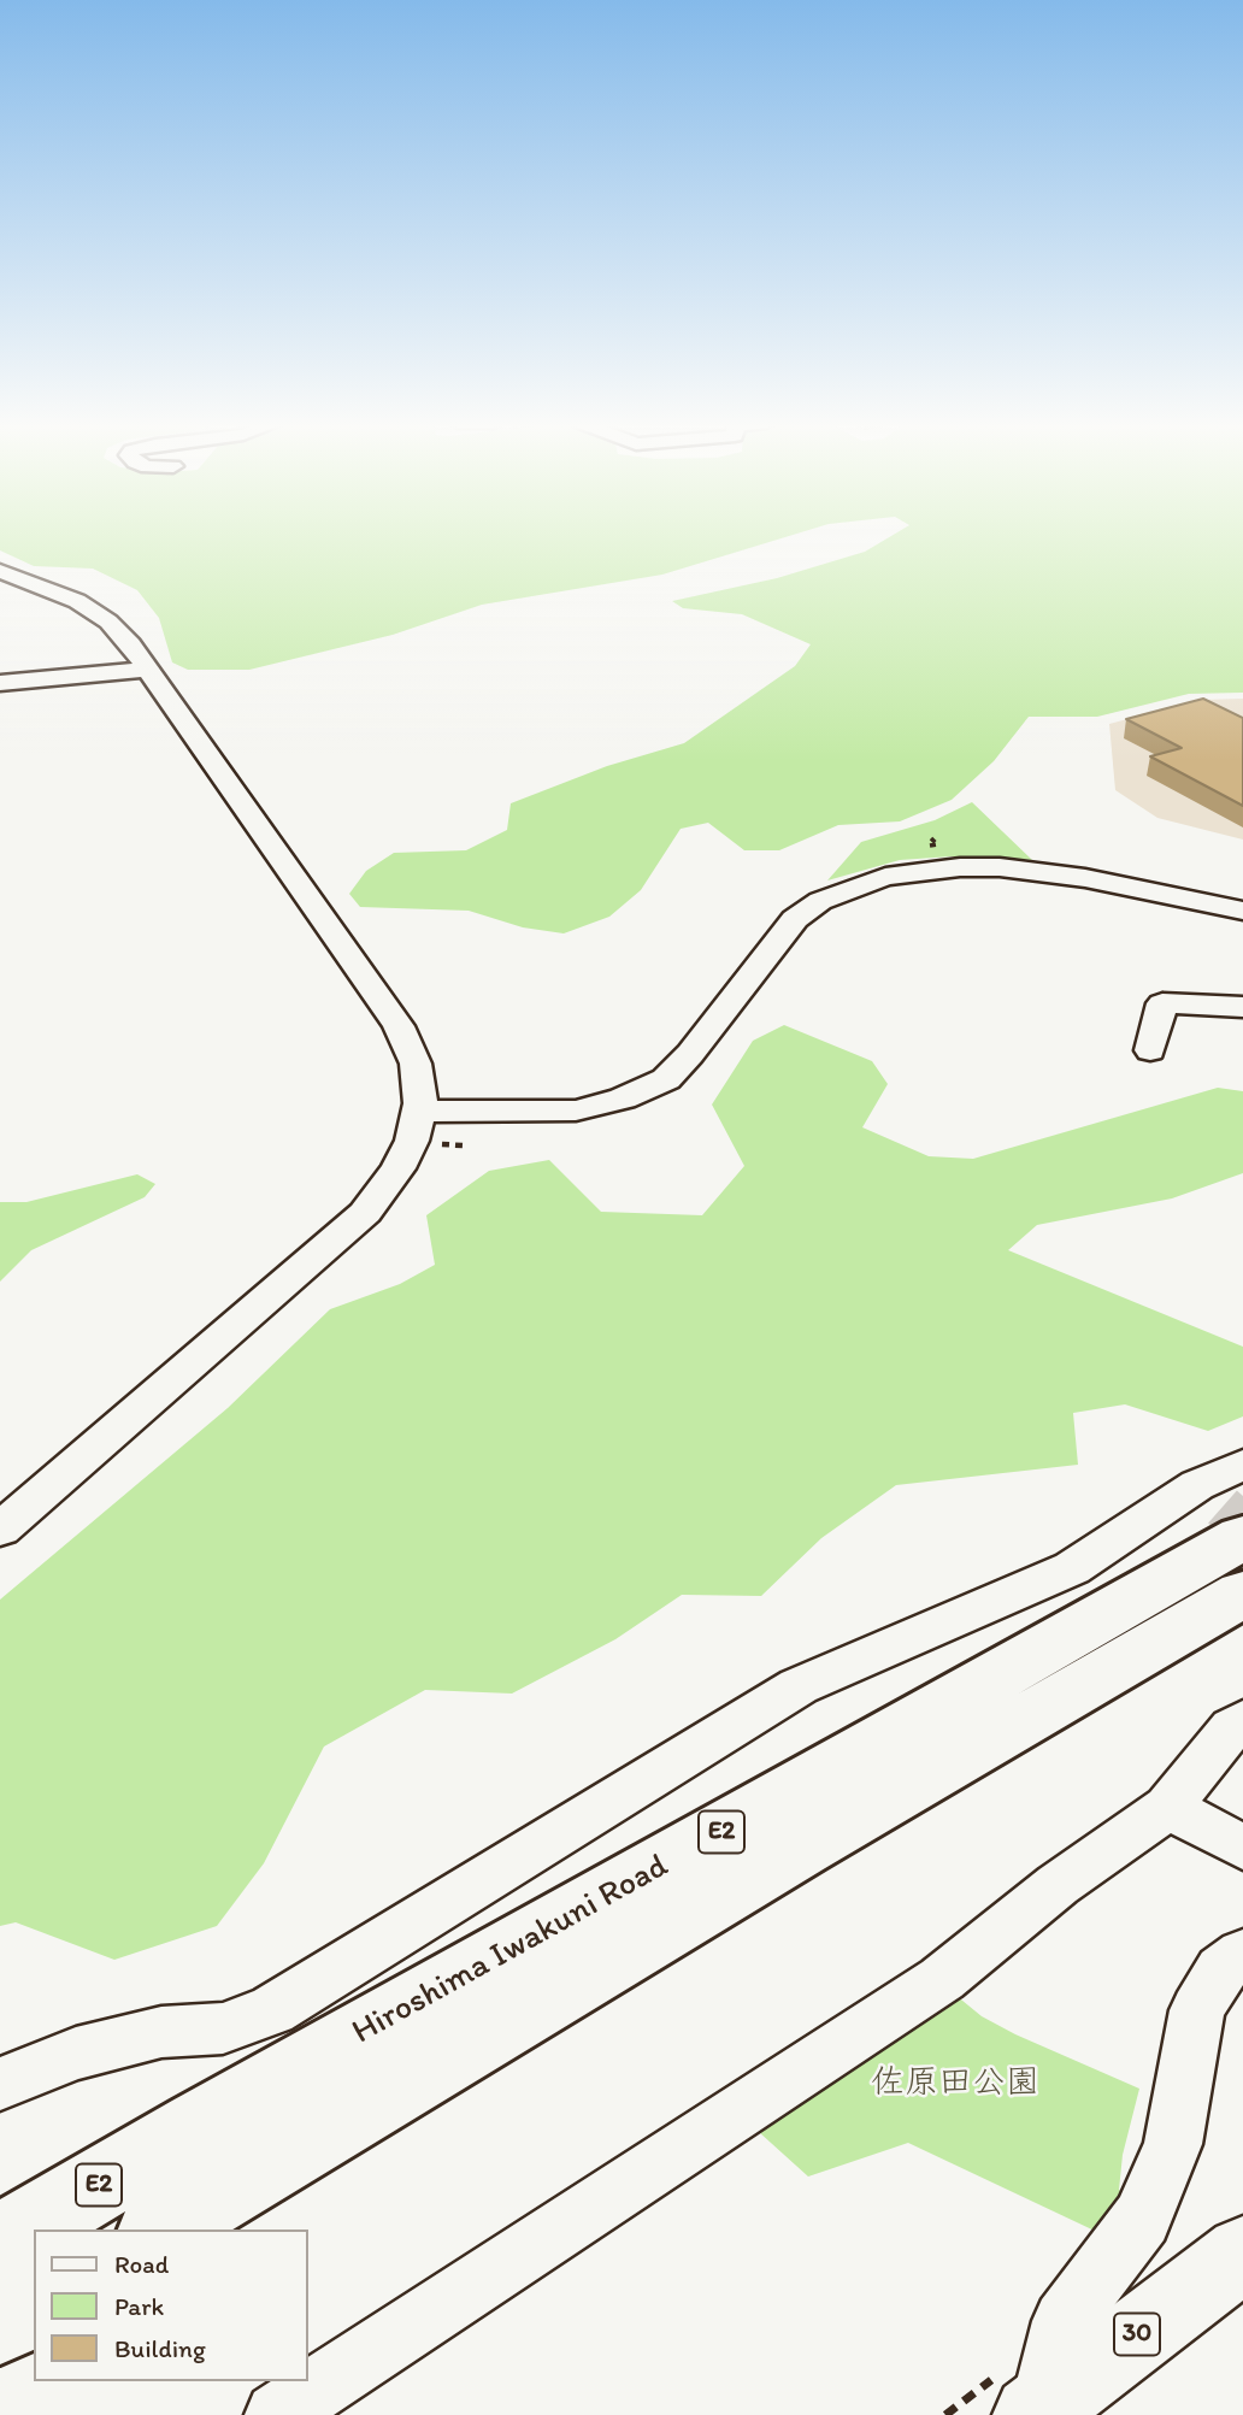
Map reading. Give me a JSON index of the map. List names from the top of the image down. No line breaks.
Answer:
{"streets":{"highway":["E2","Hiroshima Iwakuni Road"],"main road":["30"]},"parks":["佐原田公園"],"legend":["Road","Park","Building"]}
